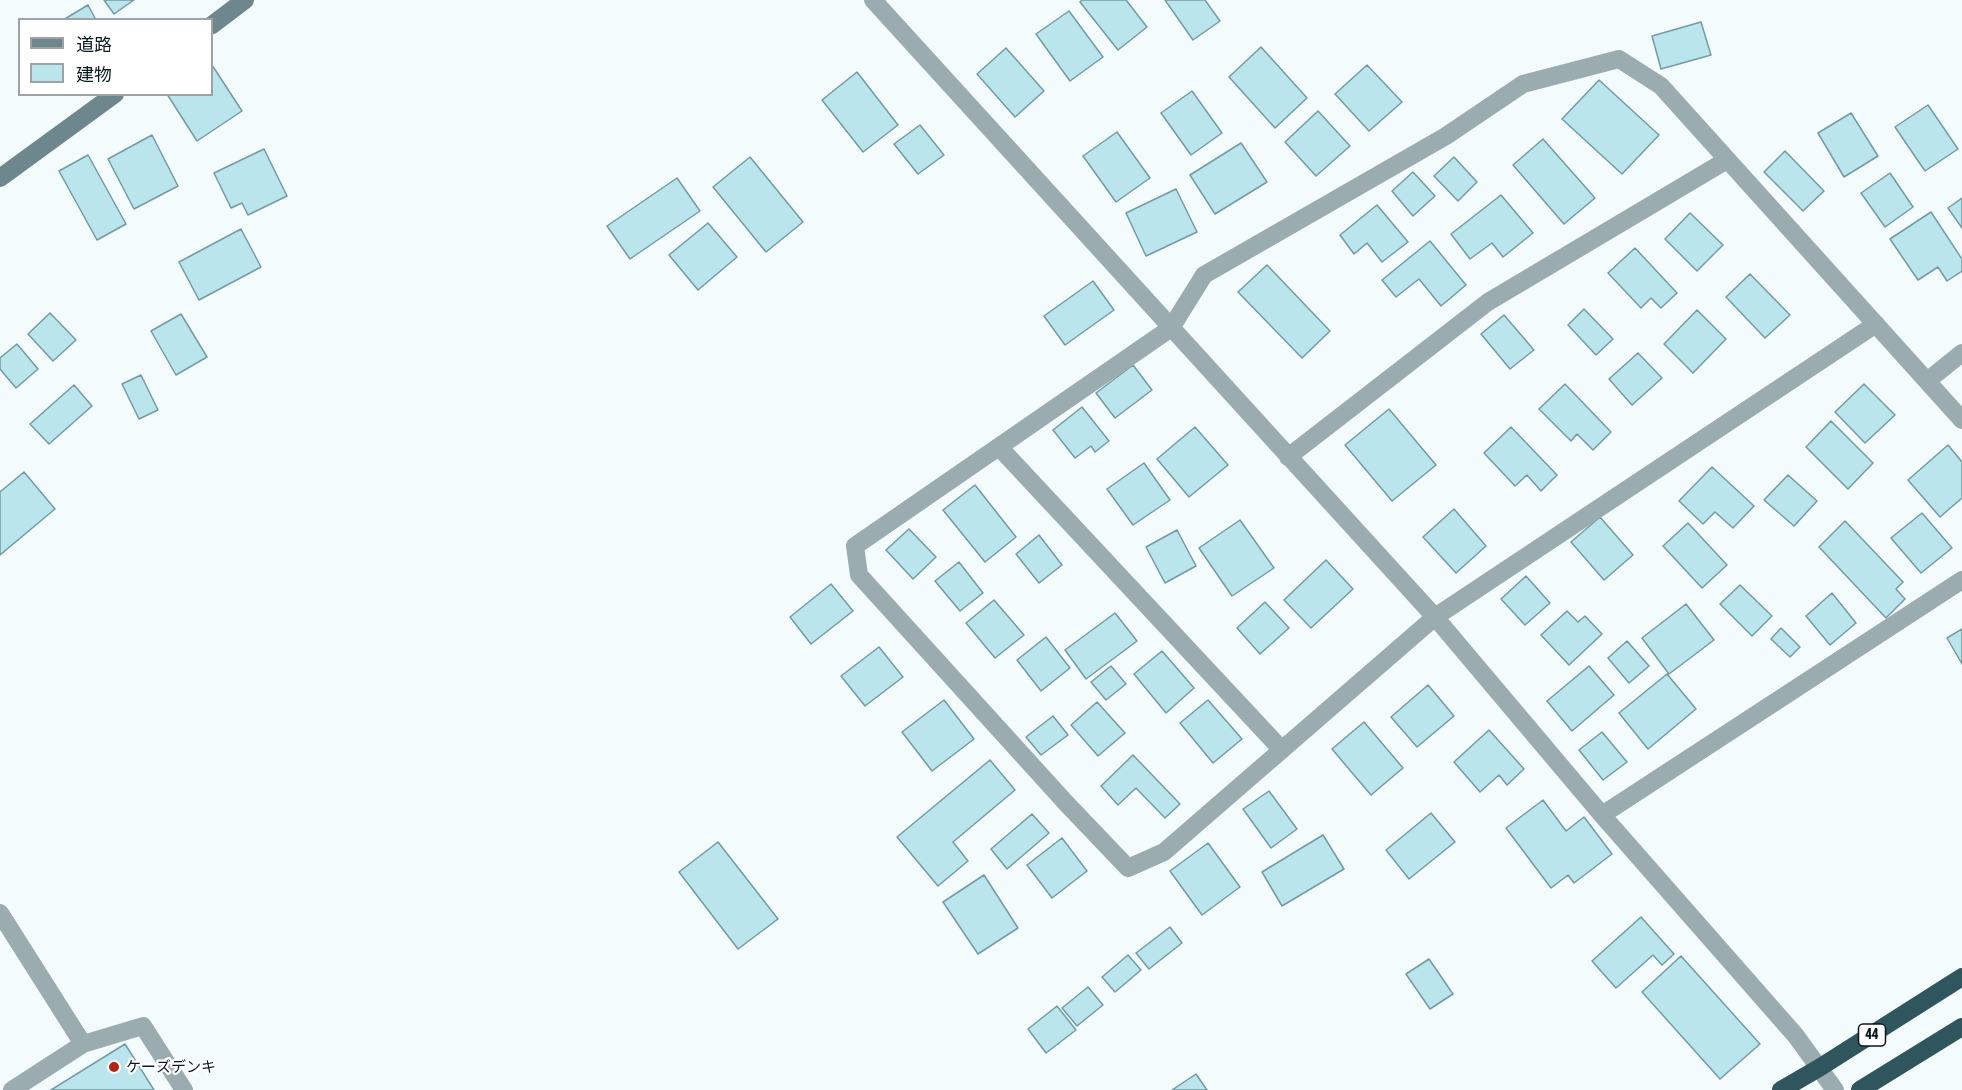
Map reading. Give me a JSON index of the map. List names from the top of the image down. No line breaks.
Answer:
{"streets":{"highway":["44"]},"places":["ケーズデンキ"],"legend":["道路","建物"]}
